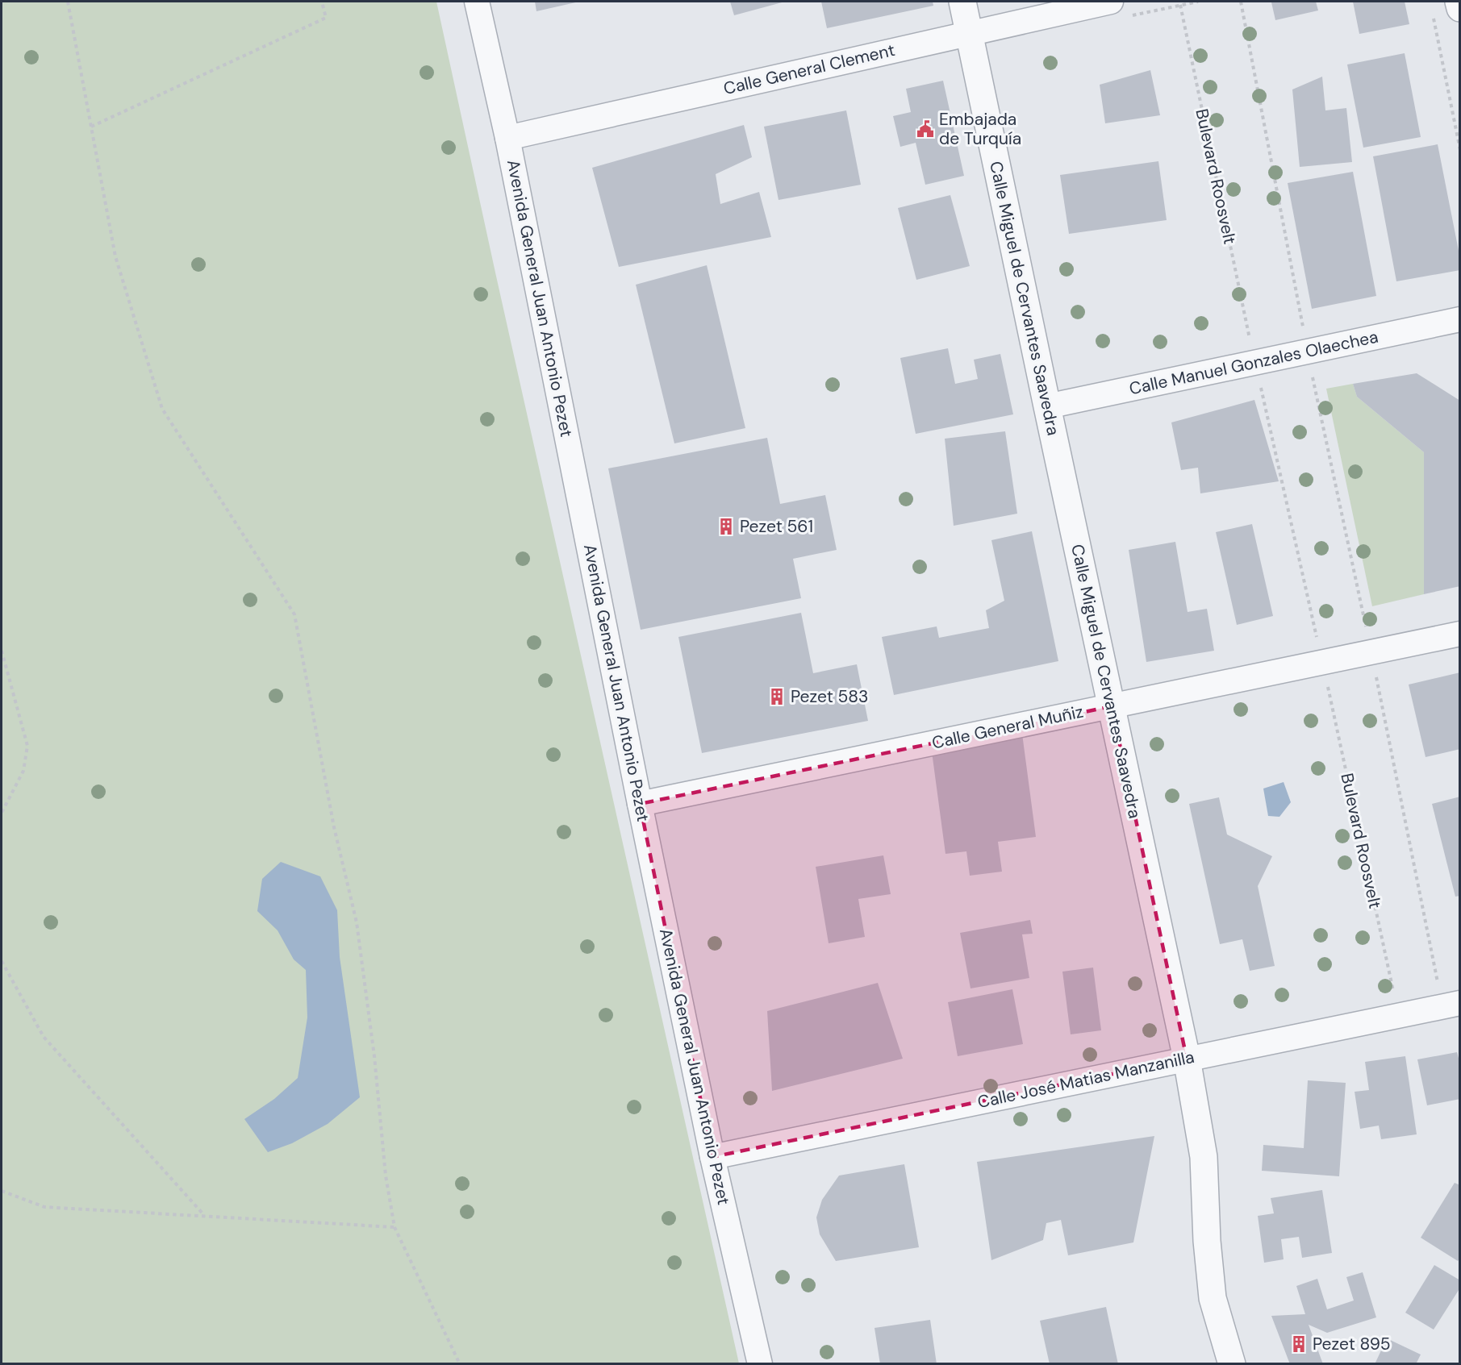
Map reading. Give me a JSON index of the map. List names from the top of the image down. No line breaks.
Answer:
{"streets":{"street":["Calle General Clement","Avenida General Juan Antonio Pezet","Calle Miguel de Cervantes Saavedra","Calle Manuel Gonzales Olaechea","Calle General Muñiz","Calle José Matias Manzanilla"],"path":["Bulevard Roosvelt"]},"crossings":[["Calle General Clement","Avenida General Juan Antonio Pezet"],["Calle General Clement","Calle Miguel de Cervantes Saavedra"],["Avenida General Juan Antonio Pezet","Calle General Muñiz"],["Avenida General Juan Antonio Pezet","Calle José Matias Manzanilla"],["Calle Miguel de Cervantes Saavedra","Calle Manuel Gonzales Olaechea"],["Calle Miguel de Cervantes Saavedra","Calle General Muñiz"],["Calle Miguel de Cervantes Saavedra","Calle José Matias Manzanilla"]],"places":{"public building":["Embajada de Turquía"],"building":["Pezet 561","Pezet 583","Pezet 895"]}}
